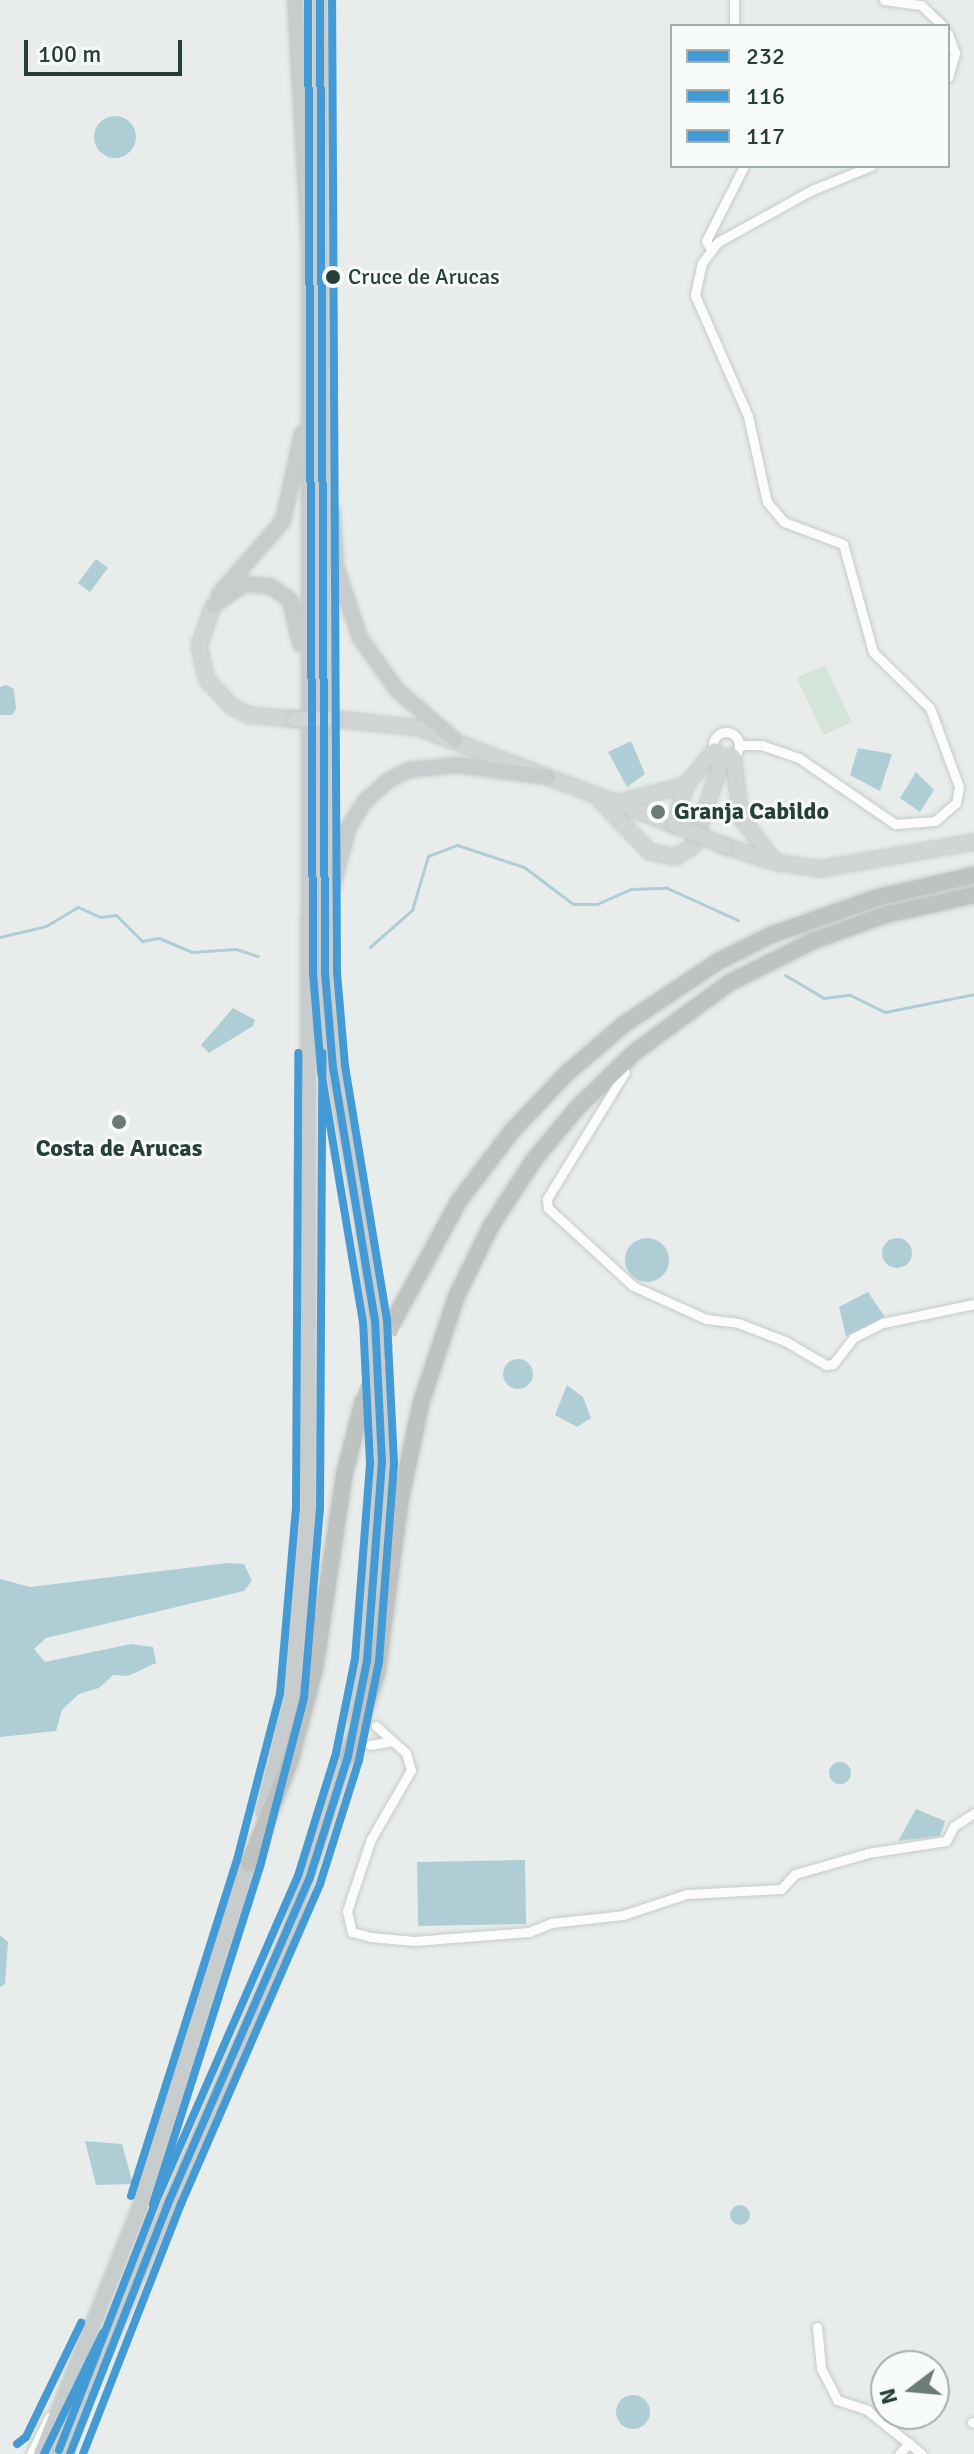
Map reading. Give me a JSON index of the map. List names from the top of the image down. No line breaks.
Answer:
{"places":["Cruce de Arucas","Granja Cabildo","Costa de Arucas"],"lines":["transit line 232","transit line 116","transit line 117"],"legend":["232","116","117"],"scale_bar":"100 m","north":"left"}
